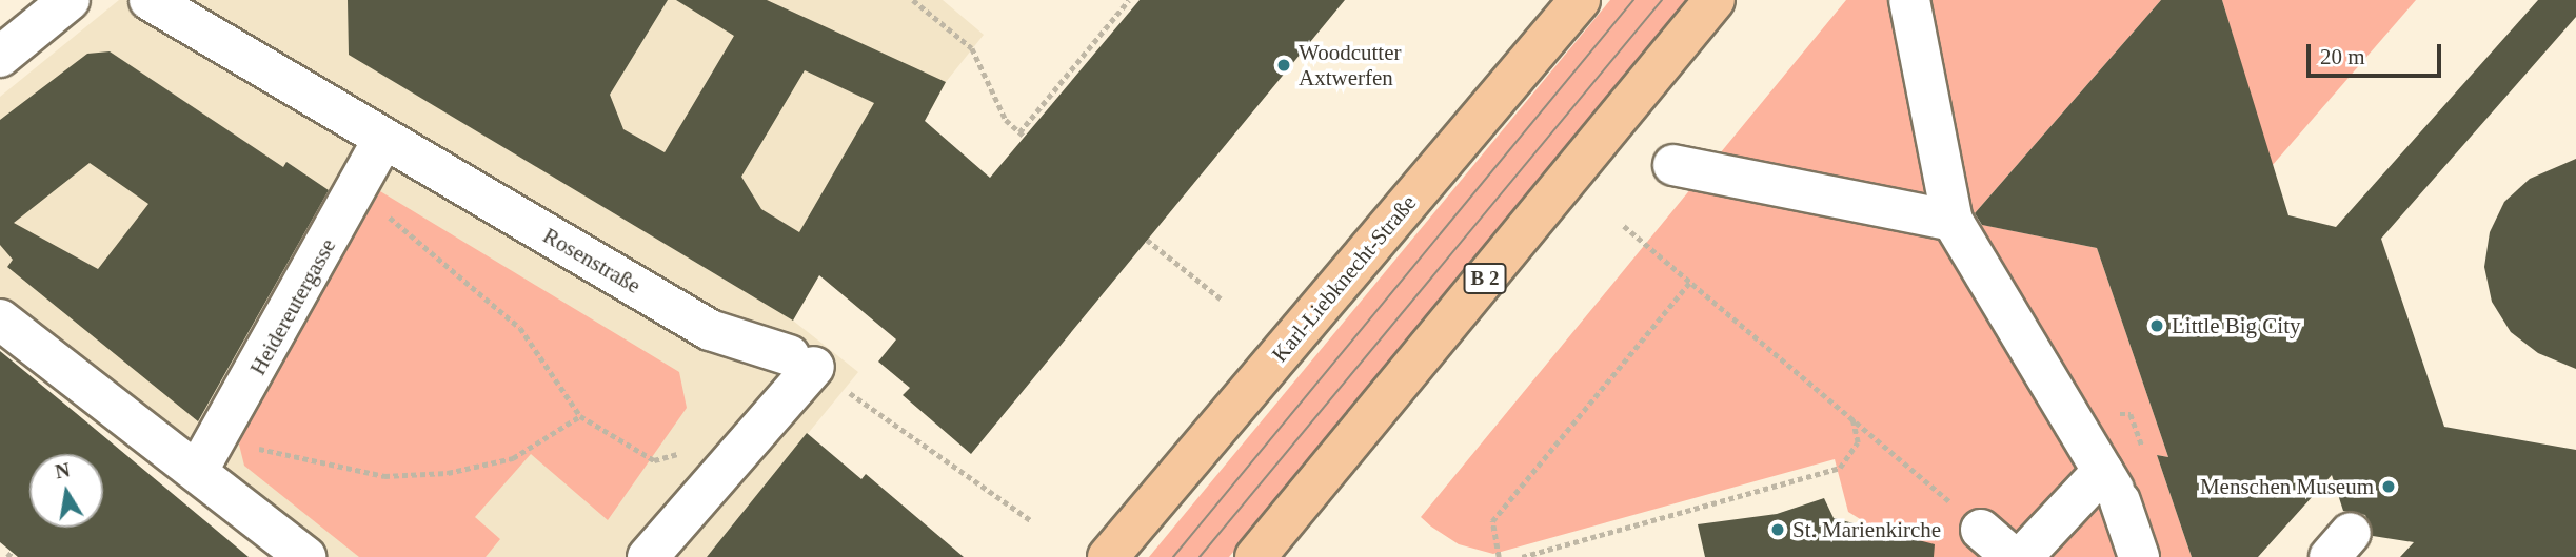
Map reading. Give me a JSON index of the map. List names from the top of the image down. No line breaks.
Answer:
{"streets":{"main road":["Karl-Liebknecht-Straße","B 2"],"street":["Rosenstraße","Heidereutergasse"]},"crossings":[["Rosenstraße","Heidereutergasse"]],"places":["Woodcutter Axtwerfen","Little Big City","Menschen Museum","St. Marienkirche"],"scale_bar":"20 m","north":"top"}
